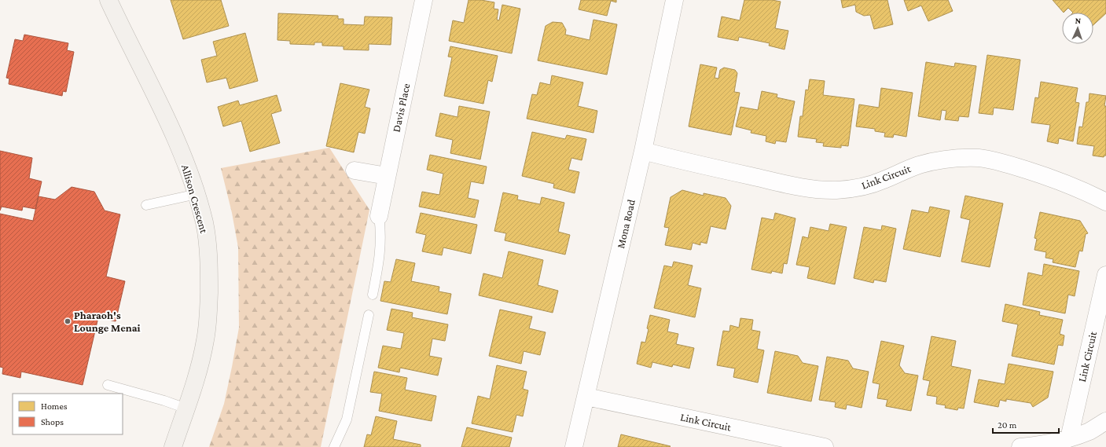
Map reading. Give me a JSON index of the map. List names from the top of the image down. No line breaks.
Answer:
{"streets":{"street":["Davis Place","Link Circuit","Allison Crescent","Mona Road"]},"crossings":[["Link Circuit","Mona Road"]],"places":["Pharaoh's Lounge Menai"],"legend":["Homes","Shops"],"scale_bar":"20 m","north":"top"}
